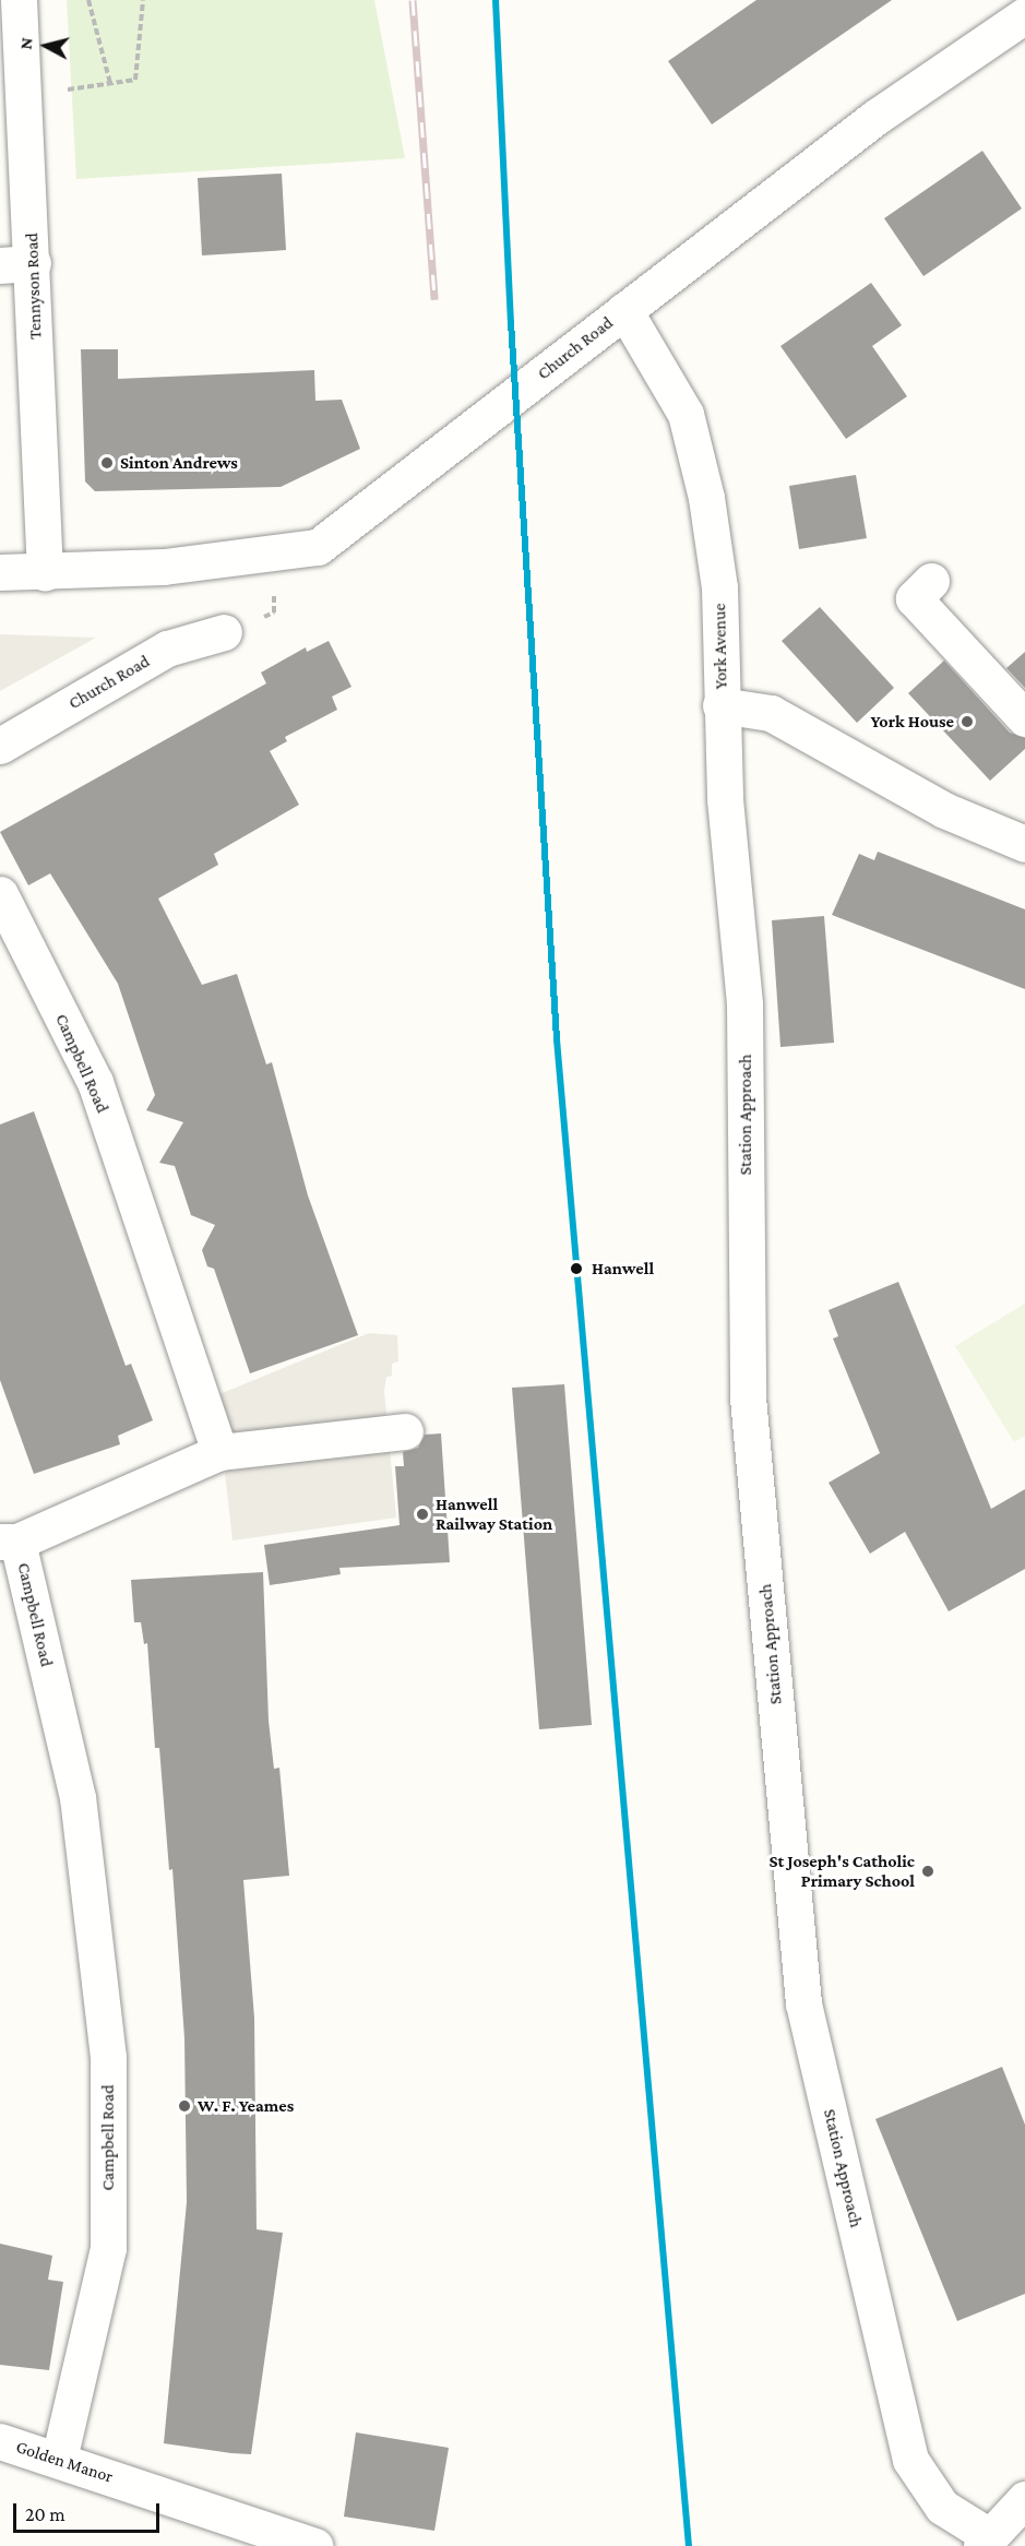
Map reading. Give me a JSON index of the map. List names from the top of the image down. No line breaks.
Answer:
{"streets":{"street":["Tennyson Road","Church Road","York Avenue","Campbell Road","Station Approach","Golden Manor"]},"crossings":[["Tennyson Road","Church Road"],["Church Road","York Avenue"],["York Avenue","Station Approach"],["Campbell Road","Golden Manor"]],"places":["Sinton Andrews","York House","Hanwell","Hanwell Railway Station","St Joseph's Catholic Primary School","W. F. Yeames"],"scale_bar":"20 m","north":"left"}
